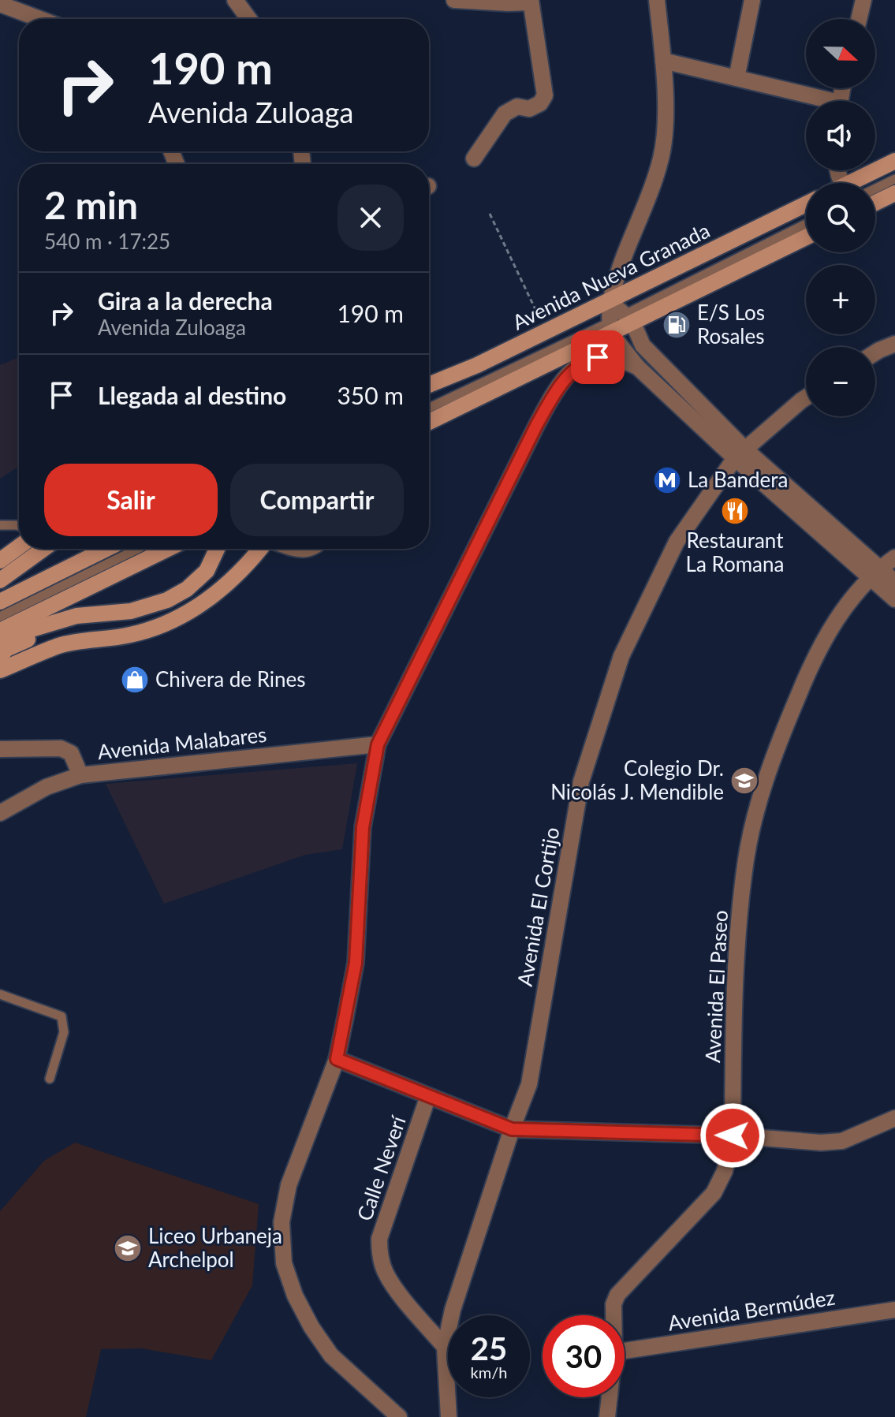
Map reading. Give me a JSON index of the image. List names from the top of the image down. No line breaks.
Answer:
{"streets":{"main road":["Avenida Nueva Granada"],"street":["Avenida Malabares","Avenida El Cortijo","Avenida El Paseo","Calle Neverí","Avenida Bermúdez"]},"crossings":[["Avenida El Cortijo","Calle Neverí"]],"places":{"fuel station":["E/S Los Rosales"],"metro station":["La Bandera"],"restaurant":["Restaurant La Romana"],"shop":["Chivera de Rines"],"school or university":["Colegio Dr. Nicolás J. Mendible","Liceo Urbaneja Archelpol"]},"north":"right","page":{"map_buttons":["+","−"],"turn":["190 m","Avenida Zuloaga"],"heading":["2 min","540 m · 17:25"],"list":[{"name":"Gira a la derecha","note":"Avenida Zuloaga","value":"190 m"},{"name":"Llegada al destino","value":"350 m"}],"buttons":["Salir","Compartir"],"speed":"25 km/h","limit":"30"}}
